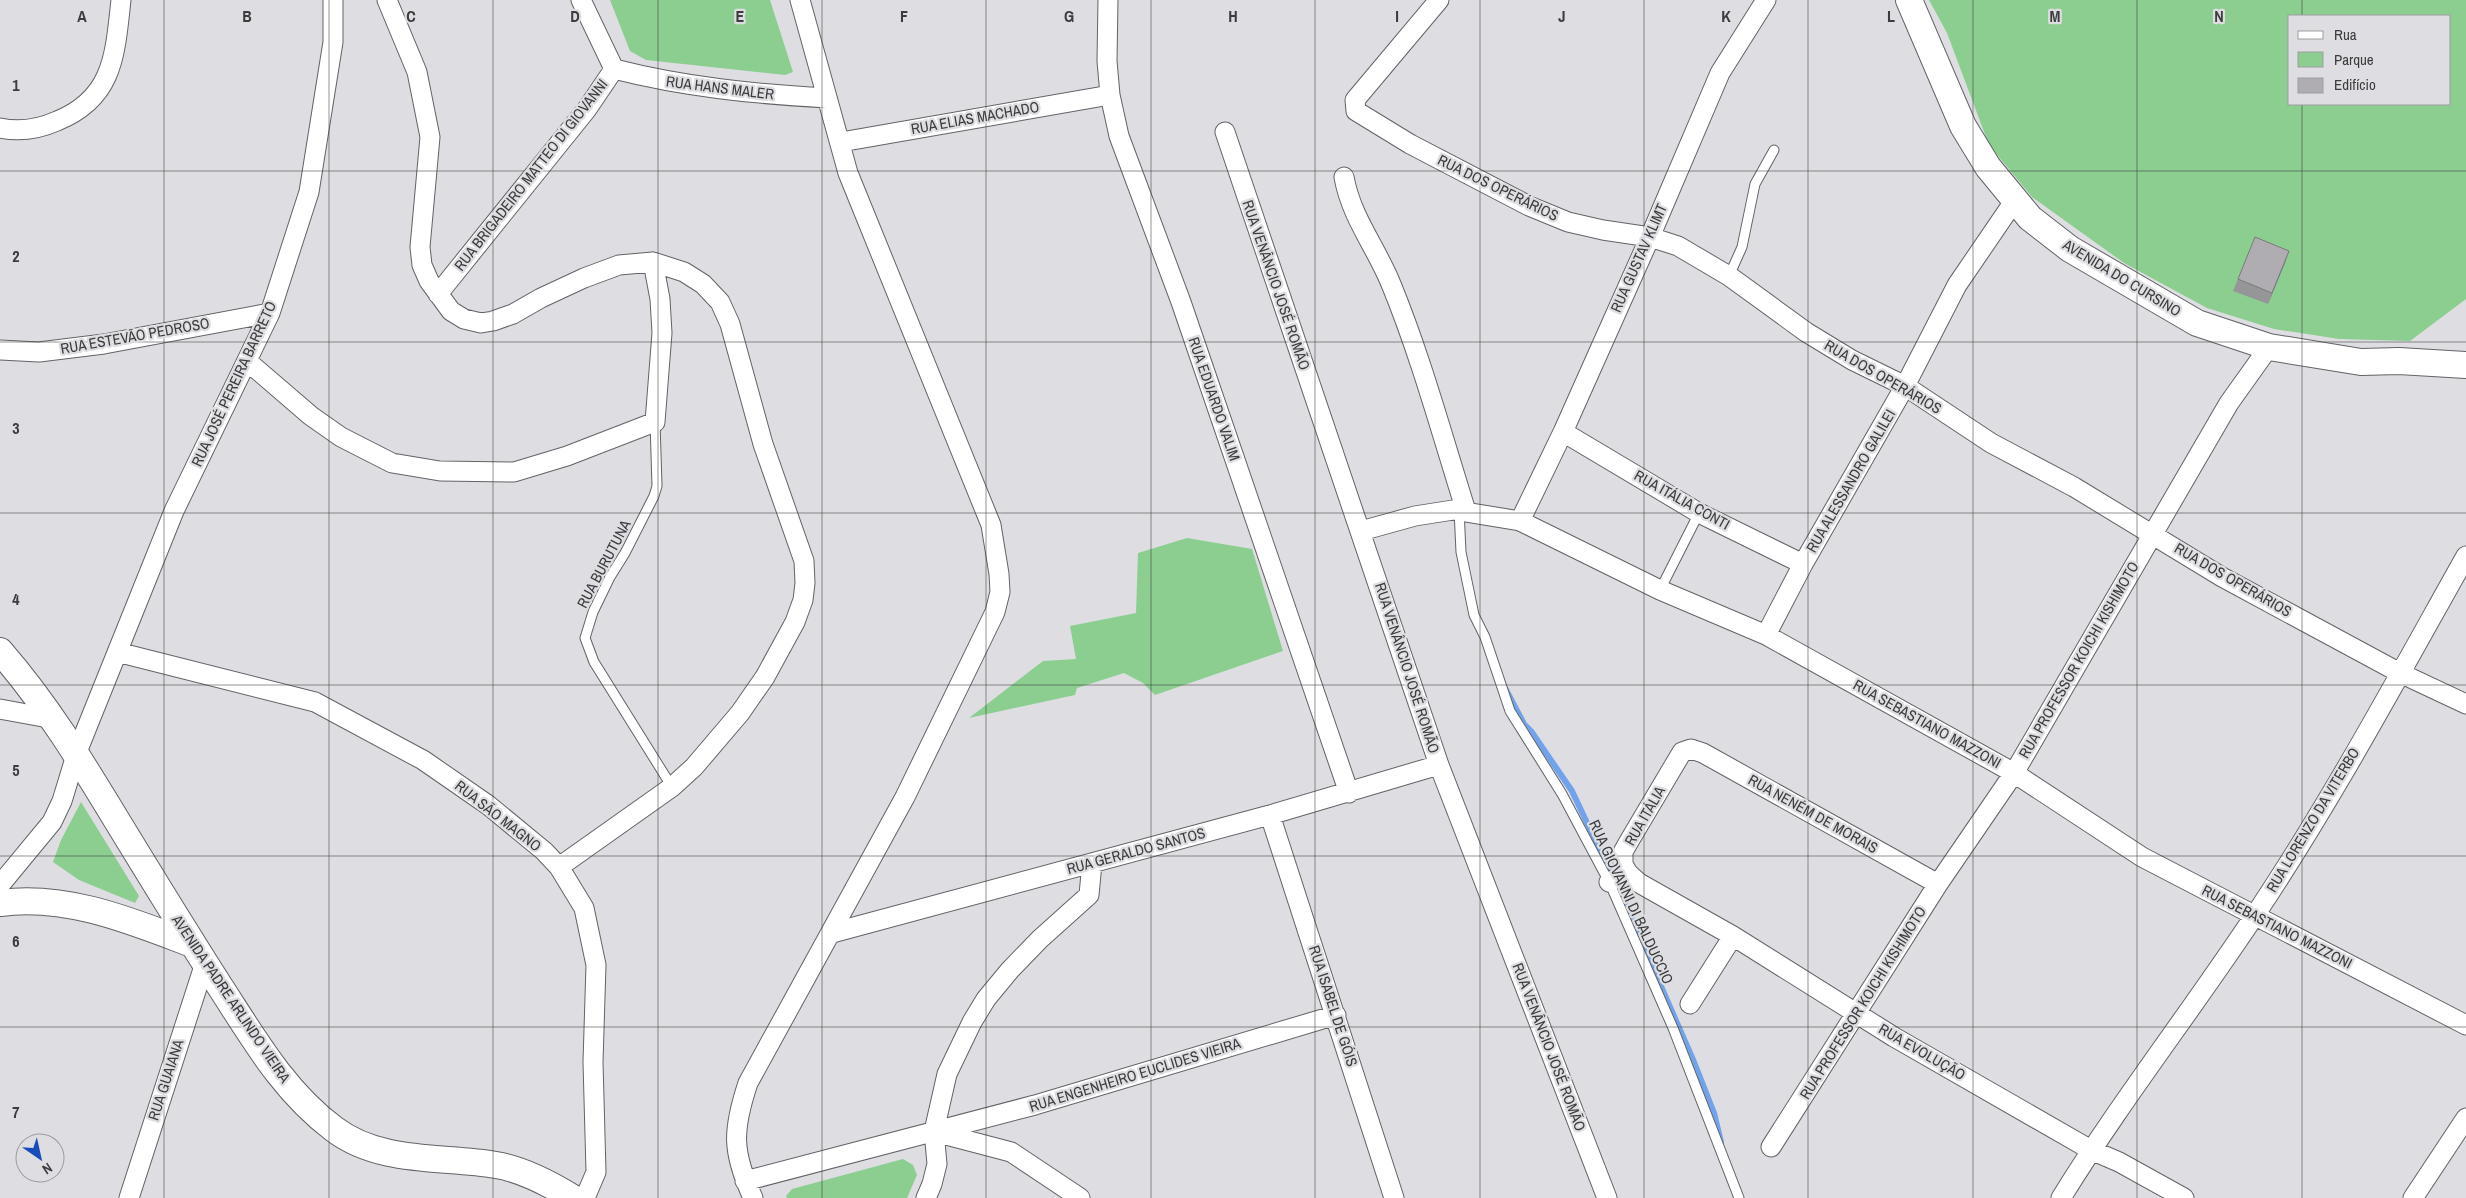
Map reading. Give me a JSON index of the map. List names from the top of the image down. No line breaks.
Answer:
{"streets":{"main road":["AVENIDA DO CURSINO","AVENIDA PADRE ARLINDO VIEIRA"],"street":["RUA HANS MALER","RUA ELIAS MACHADO","RUA BRIGADEIRO MATTEO DI GIOVANNI","RUA DOS OPERÁRIOS","RUA GUSTAV KLIMT","RUA VENÂNCIO JOSÉ ROMÃO","RUA ESTEVÃO PEDROSO","RUA JOSÉ PEREIRA BARRETO","RUA EDUARDO VALIM","RUA ALESSANDRO GALILEI","RUA ITÁLIA CONTI","RUA PROFESSOR KOICHI KISHIMOTO","RUA SEBASTIANO MAZZONI","RUA NENÉM DE MORAIS","RUA SÃO MAGNO","RUA ITÁLIA","RUA LORENZO DA VITERBO","RUA GERALDO SANTOS","RUA ISABEL DE GÓIS","RUA EVOLUÇÃO","RUA ENGENHEIRO EUCLIDES VIEIRA","RUA GUAIANA"],"lane":["RUA BURUTUNA","RUA GIOVANNI DI BALDUCCIO"]},"crossings":[["RUA HANS MALER","RUA BRIGADEIRO MATTEO DI GIOVANNI"],["RUA ELIAS MACHADO","RUA EDUARDO VALIM"],["RUA DOS OPERÁRIOS","RUA GUSTAV KLIMT"],["RUA DOS OPERÁRIOS","RUA ALESSANDRO GALILEI"],["RUA DOS OPERÁRIOS","RUA PROFESSOR KOICHI KISHIMOTO"],["RUA DOS OPERÁRIOS","RUA LORENZO DA VITERBO"],["RUA GUSTAV KLIMT","RUA ITÁLIA CONTI"],["RUA GUSTAV KLIMT","RUA SEBASTIANO MAZZONI"],["AVENIDA DO CURSINO","RUA ALESSANDRO GALILEI"],["AVENIDA DO CURSINO","RUA PROFESSOR KOICHI KISHIMOTO"],["RUA VENÂNCIO JOSÉ ROMÃO","RUA SEBASTIANO MAZZONI"],["RUA VENÂNCIO JOSÉ ROMÃO","RUA GERALDO SANTOS"],["RUA ESTEVÃO PEDROSO","RUA JOSÉ PEREIRA BARRETO"],["RUA JOSÉ PEREIRA BARRETO","RUA SÃO MAGNO"],["RUA JOSÉ PEREIRA BARRETO","AVENIDA PADRE ARLINDO VIEIRA"],["RUA EDUARDO VALIM","RUA GERALDO SANTOS"],["RUA ALESSANDRO GALILEI","RUA ITÁLIA CONTI"],["RUA ALESSANDRO GALILEI","RUA SEBASTIANO MAZZONI"],["RUA PROFESSOR KOICHI KISHIMOTO","RUA SEBASTIANO MAZZONI"],["RUA PROFESSOR KOICHI KISHIMOTO","RUA NENÉM DE MORAIS"],["RUA PROFESSOR KOICHI KISHIMOTO","RUA EVOLUÇÃO"],["RUA SEBASTIANO MAZZONI","RUA LORENZO DA VITERBO"],["RUA SEBASTIANO MAZZONI","RUA GIOVANNI DI BALDUCCIO"],["RUA NENÉM DE MORAIS","RUA ITÁLIA"],["RUA ITÁLIA","RUA EVOLUÇÃO"],["RUA LORENZO DA VITERBO","RUA EVOLUÇÃO"],["RUA GERALDO SANTOS","RUA ISABEL DE GÓIS"],["AVENIDA PADRE ARLINDO VIEIRA","RUA GUAIANA"],["RUA ISABEL DE GÓIS","RUA ENGENHEIRO EUCLIDES VIEIRA"]],"legend":["Rua","Parque","Edifício"],"north":"bottom right","grid":{"columns":["A","B","C","D","E","F","G","H","I","J","K","L","M","N"],"rows":["1","2","3","4","5","6","7"]}}
